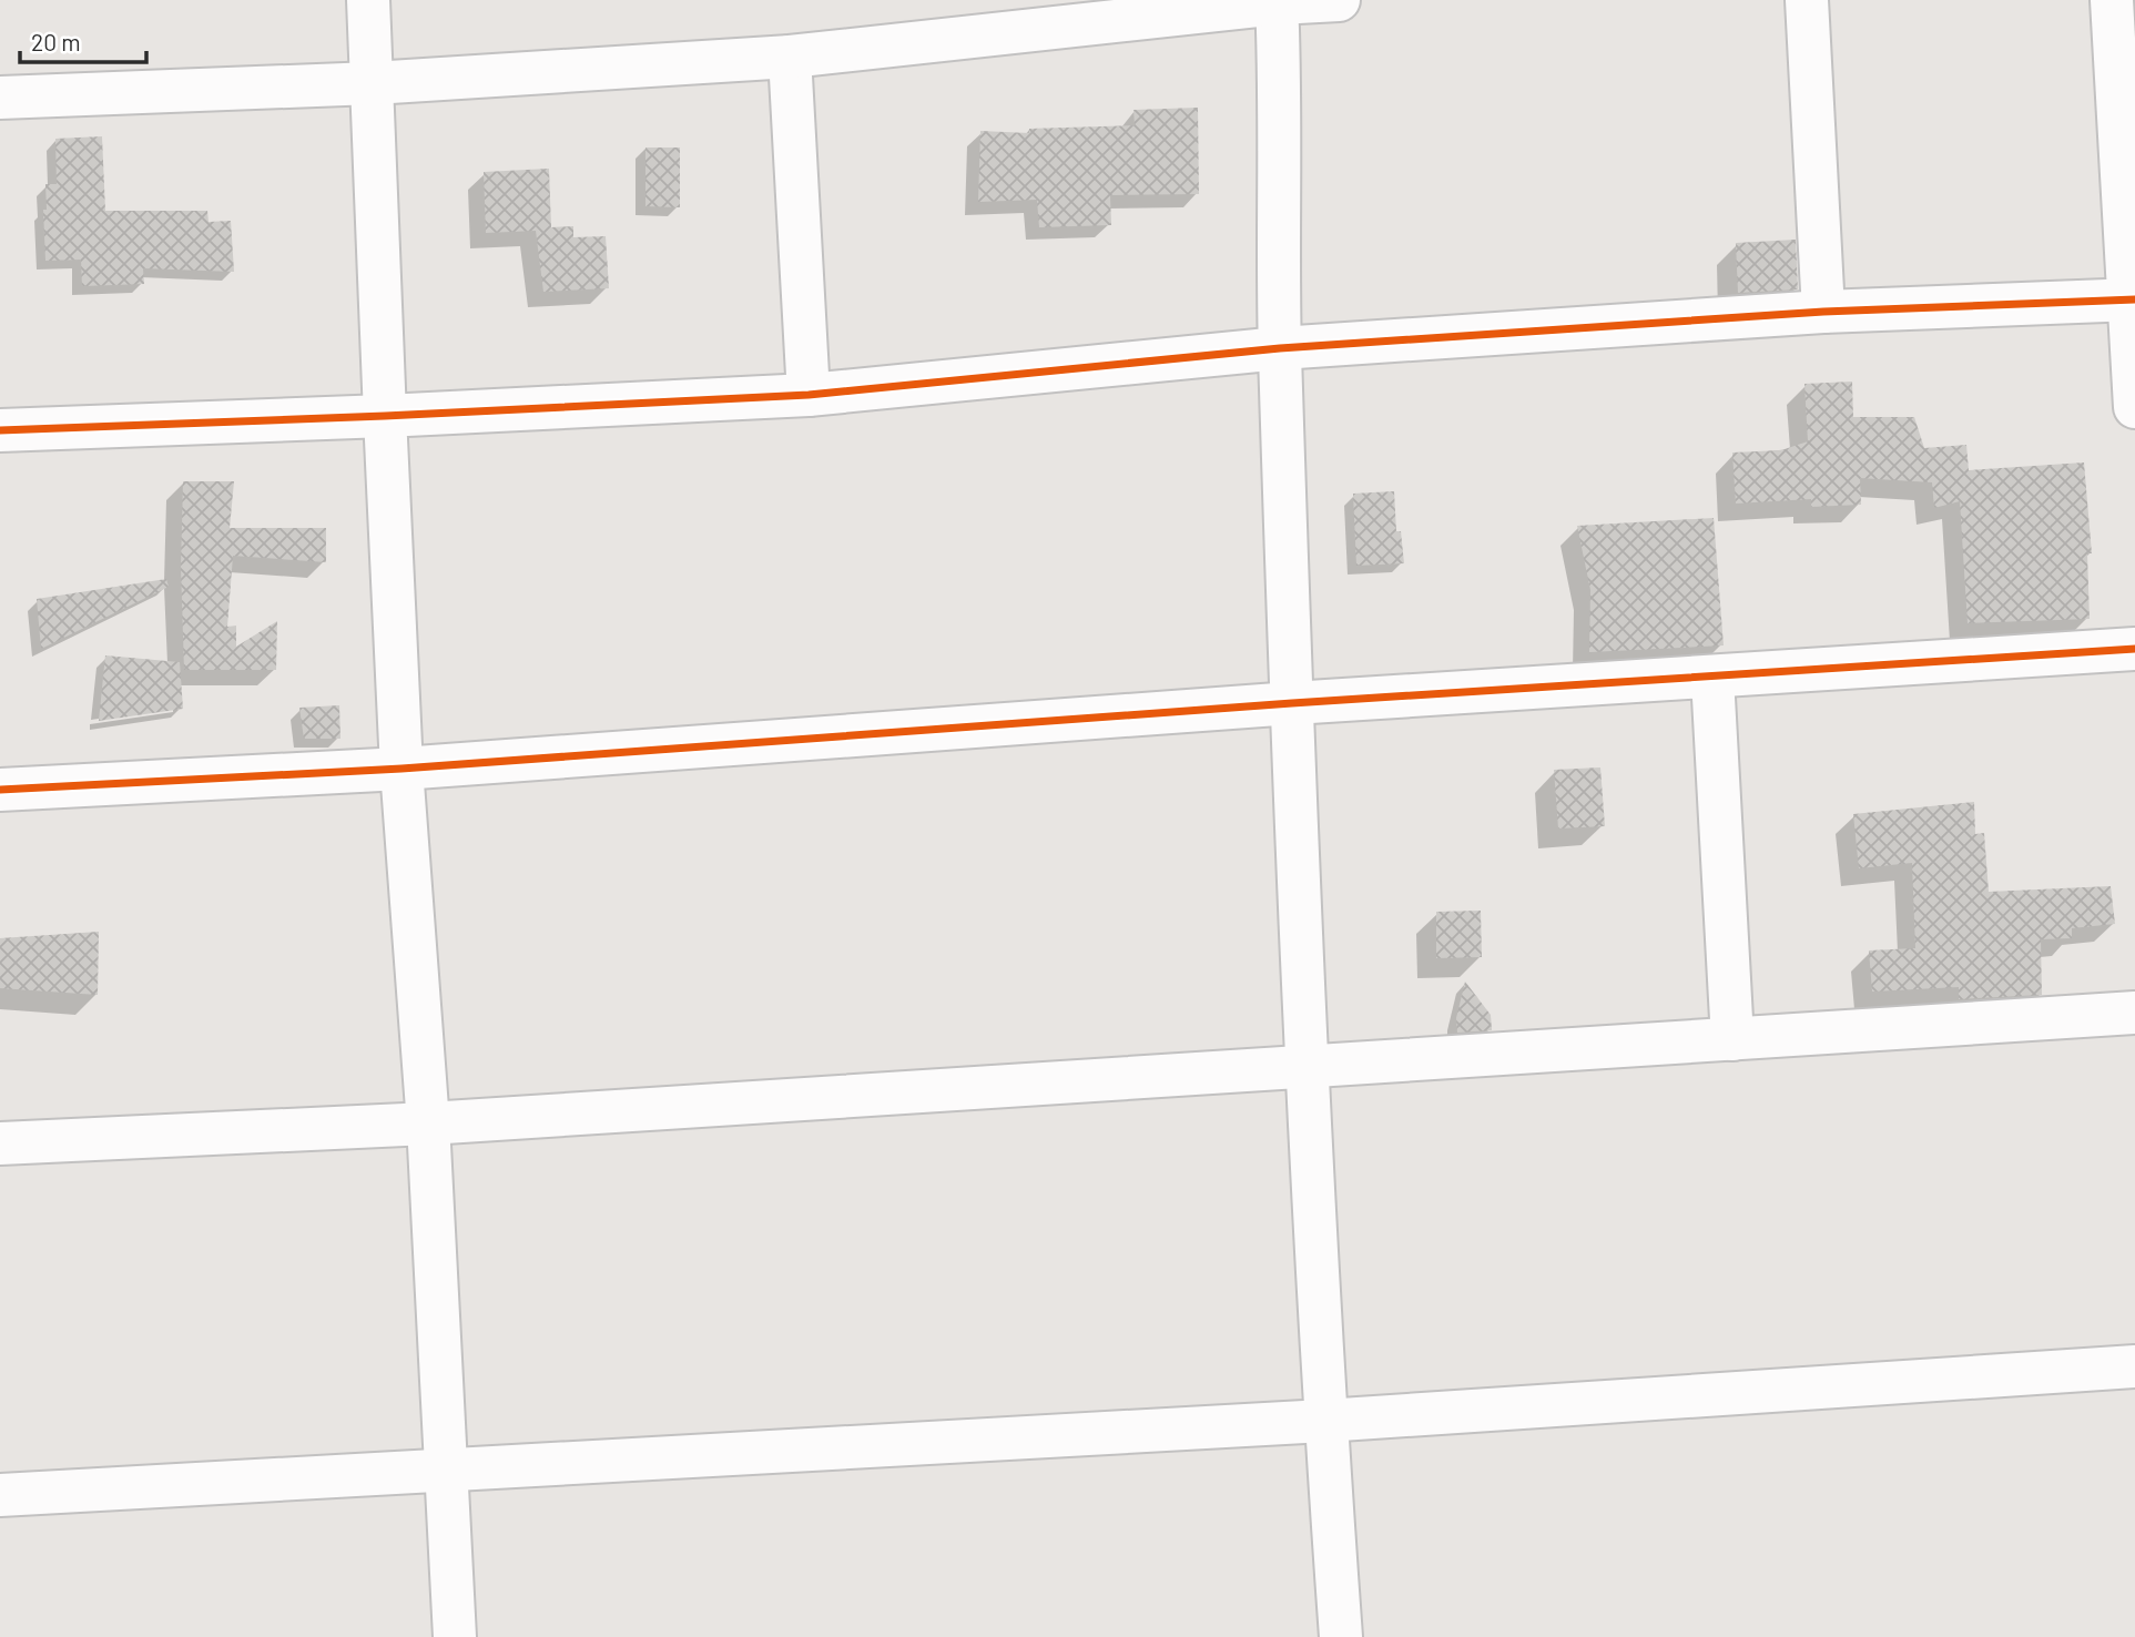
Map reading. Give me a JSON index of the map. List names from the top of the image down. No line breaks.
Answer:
{"scale_bar":"20 m"}
